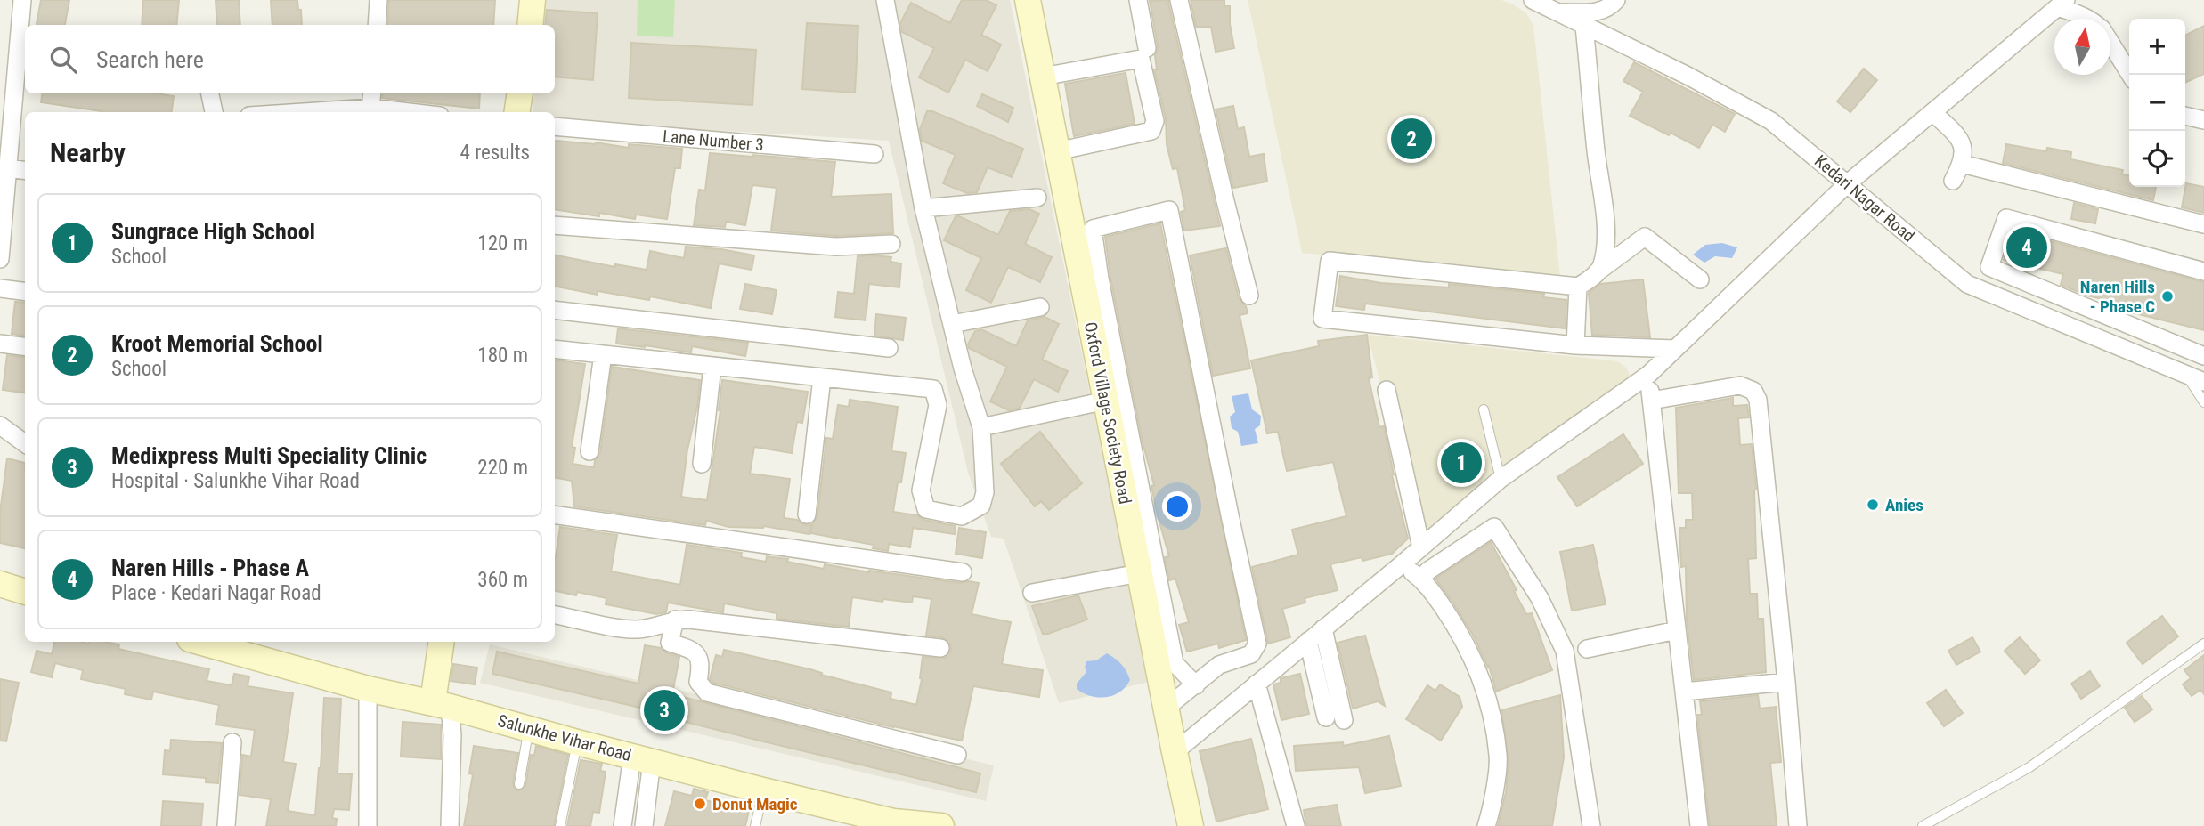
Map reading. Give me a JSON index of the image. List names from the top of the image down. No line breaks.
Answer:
{"streets":{"street":["Lane Number 3","Kedari Nagar Road","Oxford Village Society Road","Salunkhe Vihar Road"]},"places":["Naren Hills - Phase C","Anies","Donut Magic"],"north":"top","page":{"map_buttons":["+","−"],"search":"Search here","heading":["Nearby","4 results"],"pins":["2","4","1","3"],"list":[{"mark":"1","name":"Sungrace High School","note":"School","value":"120 m"},{"mark":"2","name":"Kroot Memorial School","note":"School","value":"180 m"},{"mark":"3","name":"Medixpress Multi Speciality Clinic","note":"Hospital · Salunkhe Vihar Road","value":"220 m"},{"mark":"4","name":"Naren Hills - Phase A","note":"Place · Kedari Nagar Road","value":"360 m"}]}}
